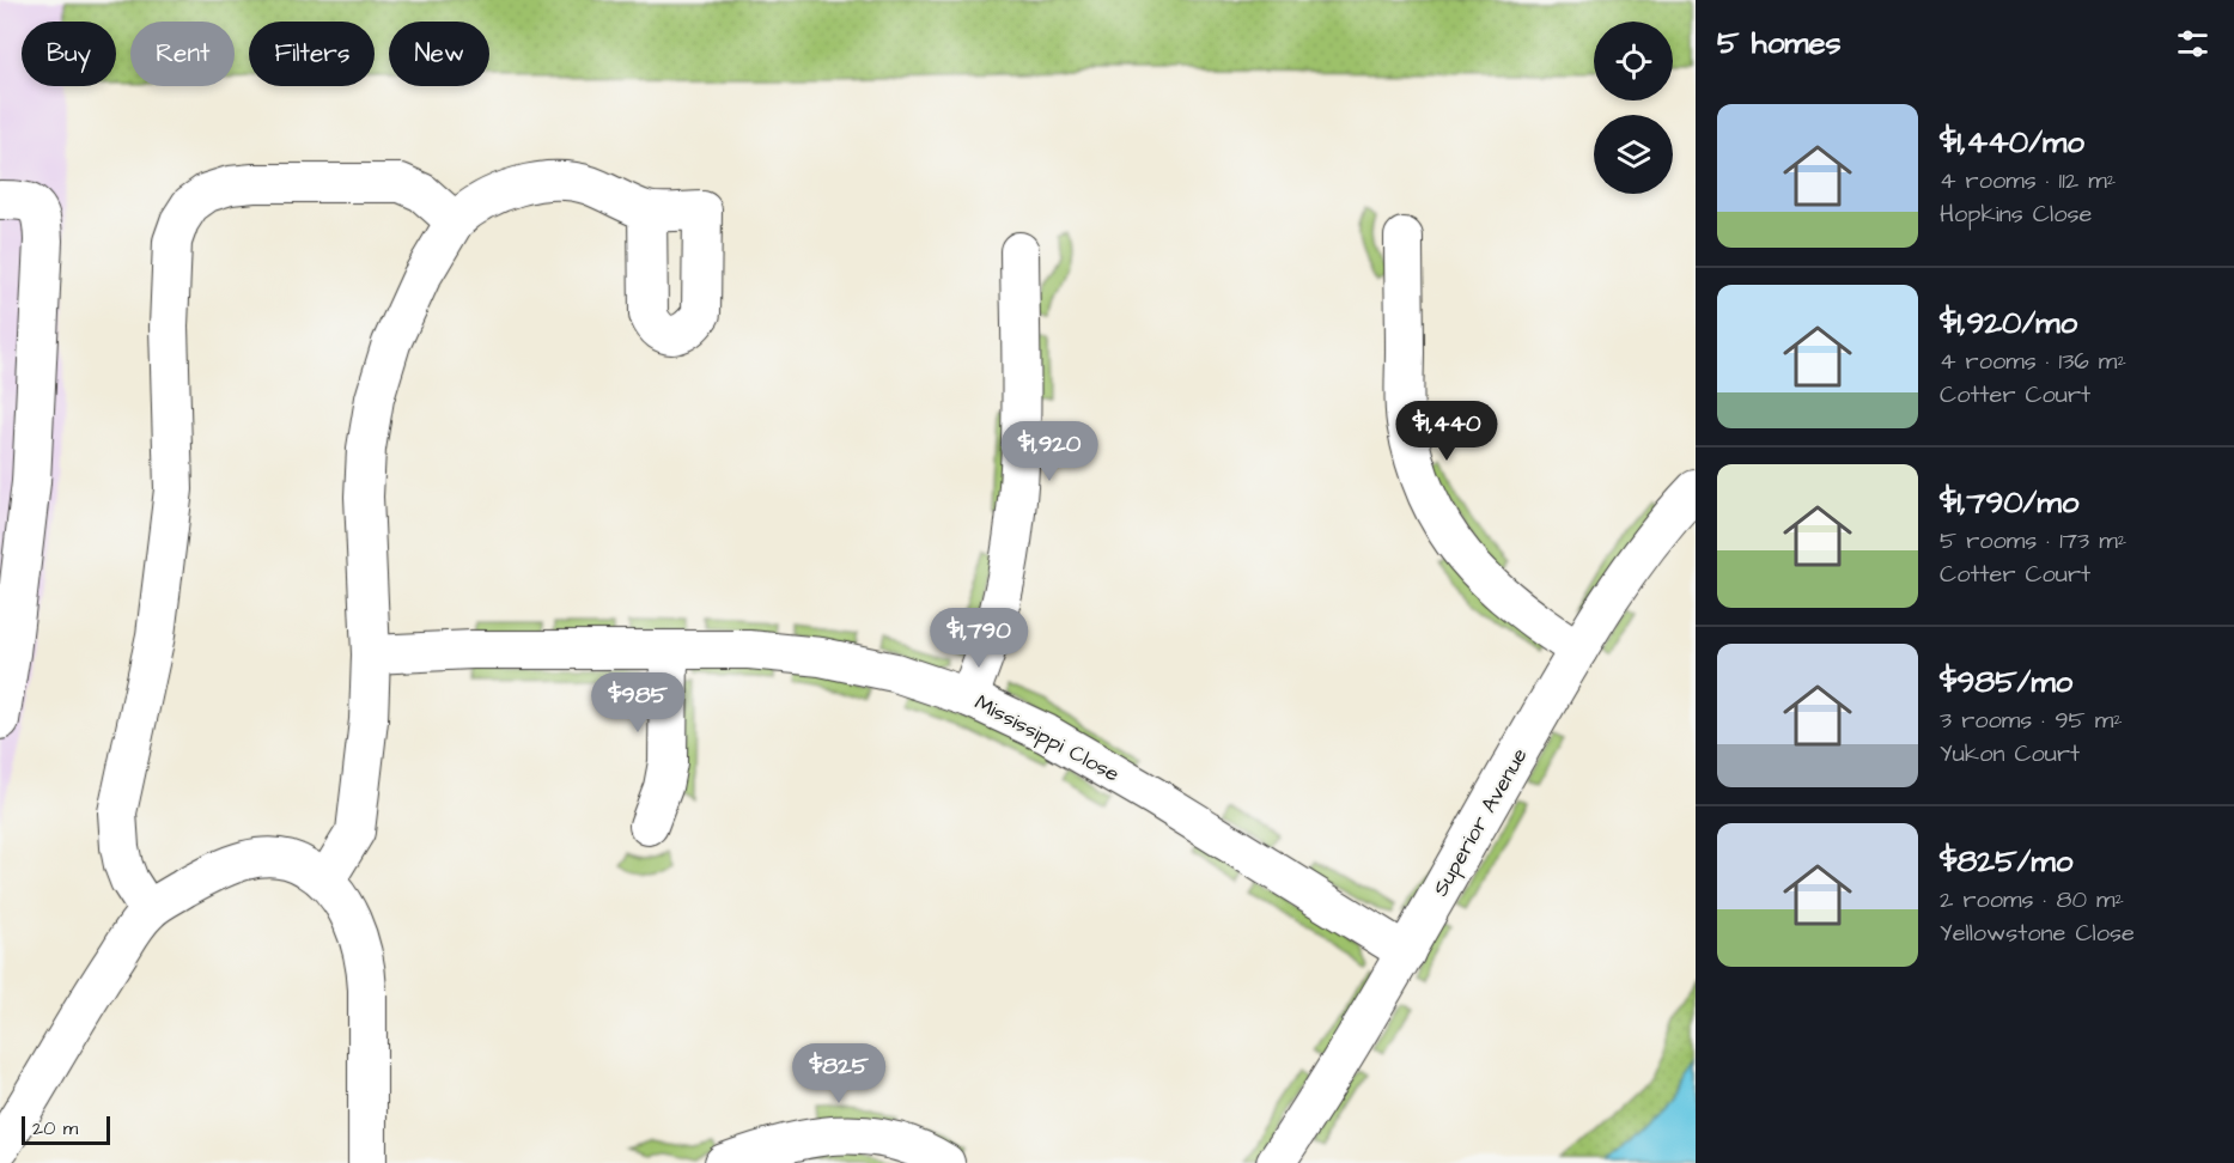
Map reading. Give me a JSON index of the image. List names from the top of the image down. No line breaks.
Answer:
{"streets":{"street":["Mississippi Close","Superior Avenue"]},"crossings":[["Mississippi Close","Superior Avenue"]],"scale_bar":"20 m","page":{"heading":"5 homes","chip":["Buy","Rent","Filters","New"],"list":[{"name":"$1,440/mo","note":"4 rooms · 112 m² · Hopkins Close"},{"name":"$1,920/mo","note":"4 rooms · 136 m² · Cotter Court"},{"name":"$1,790/mo","note":"5 rooms · 173 m² · Cotter Court"},{"name":"$985/mo","note":"3 rooms · 95 m² · Yukon Court"},{"name":"$825/mo","note":"2 rooms · 80 m² · Yellowstone Close"}],"price":["$1,440","$1,920","$1,790","$985","$825"],"scale":"20 m"}}
